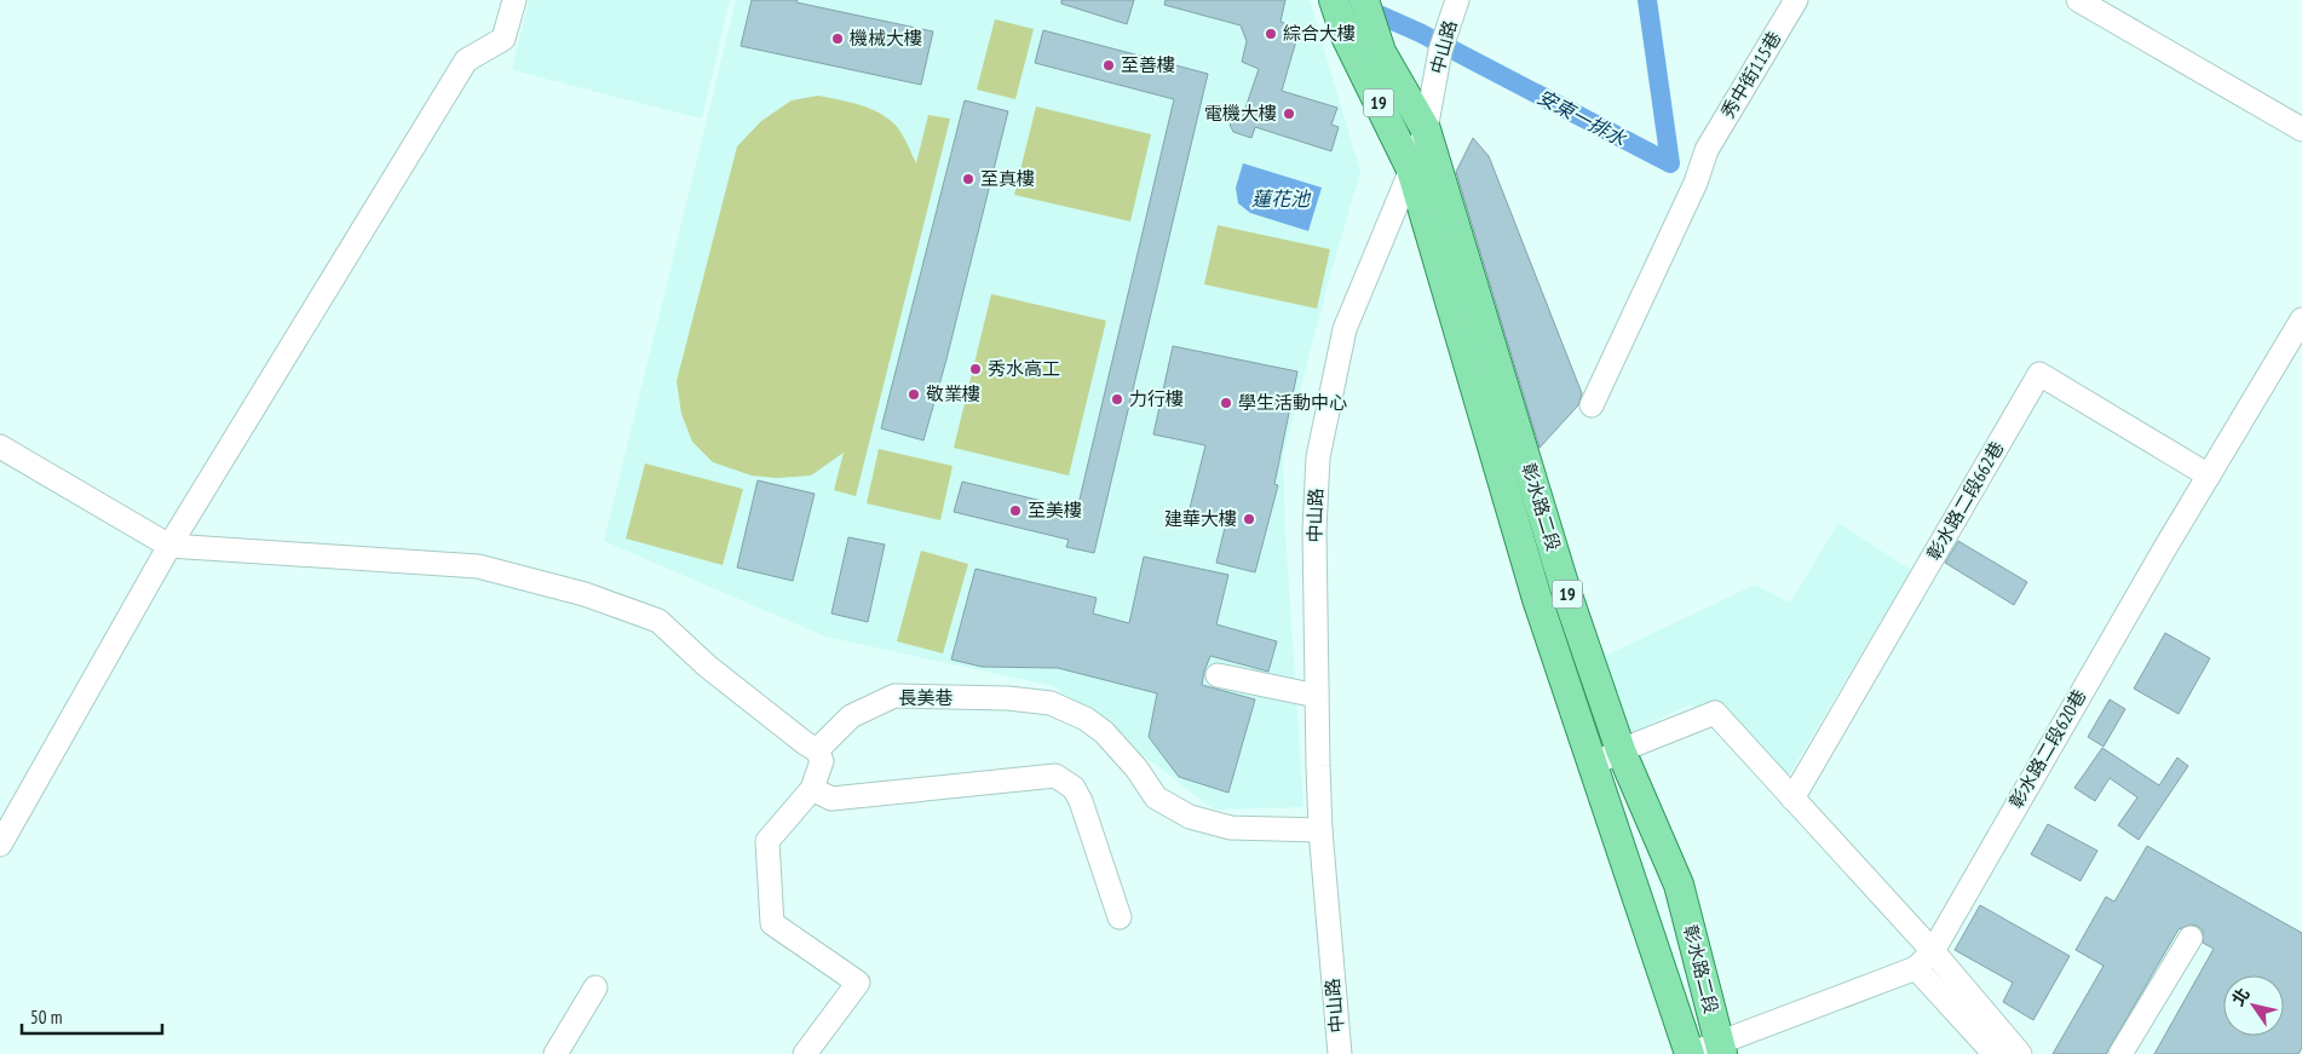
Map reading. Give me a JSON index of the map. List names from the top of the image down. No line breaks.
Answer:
{"streets":{"main road":["19","彰水路二段"],"street":["中山路","秀中街115巷","彰水路二段662巷","長美巷","彰水路二段620巷"]},"crossings":[["中山路","19"],["中山路","彰水路二段"],["中山路","長美巷"],["19","彰水路二段"],["彰水路二段662巷","彰水路二段620巷"],["彰水路二段","彰水路二段620巷"]],"water":["安東一排水","蓮花池"],"places":["綜合大樓","機械大樓","至善樓","電機大樓","至真樓","秀水高工","敬業樓","力行樓","學生活動中心","至美樓","建華大樓"],"scale_bar":"50 m","north":"top left"}
